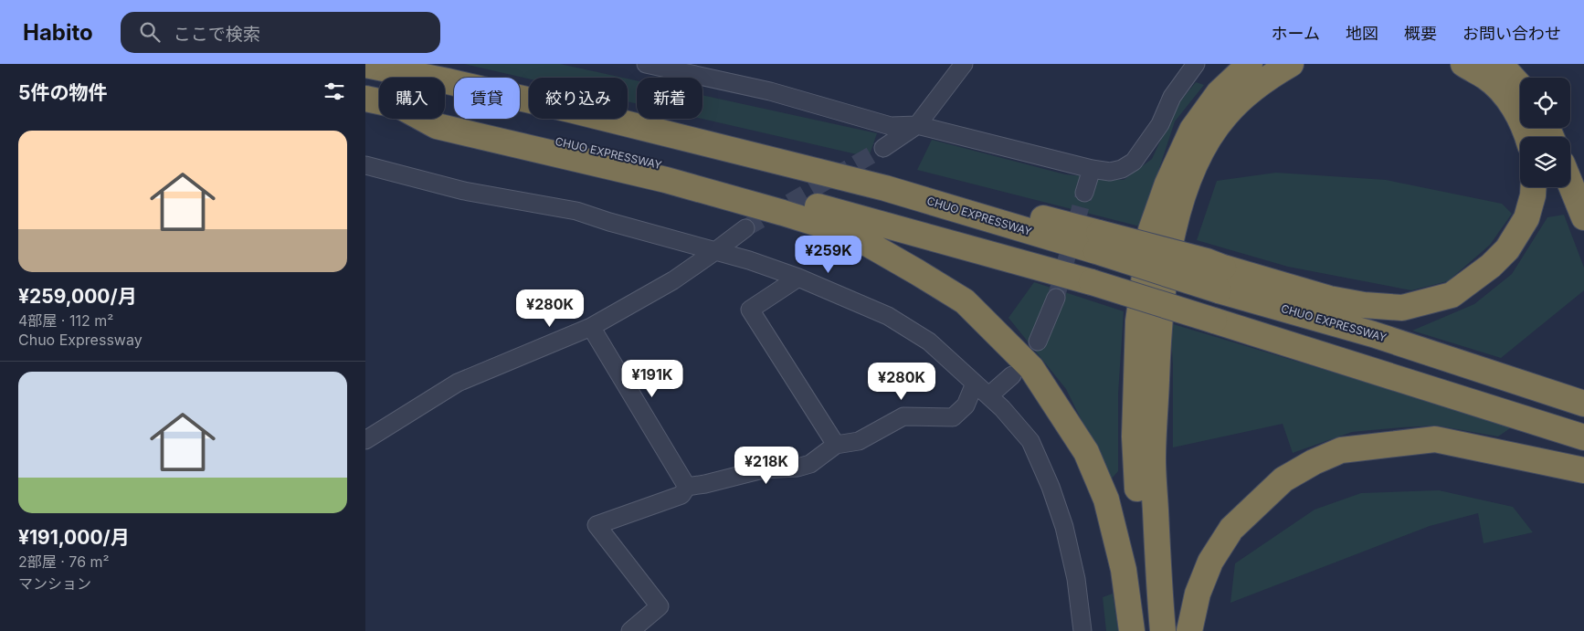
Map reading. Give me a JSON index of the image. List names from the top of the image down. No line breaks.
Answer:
{"streets":{"highway":["CHUO EXPRESSWAY"]},"page":{"header":"Habito","search":"ここで検索","nav":["ホーム","地図","概要","お問い合わせ"],"heading":"5件の物件","chip":["購入","賃貸","絞り込み","新着"],"list":[{"name":"¥259,000/月","note":"4部屋 · 112 m² · Chuo Expressway"},{"name":"¥191,000/月","note":"2部屋 · 76 m² · マンション"}],"price":["¥259K","¥280K","¥191K","¥280K","¥218K"]}}
